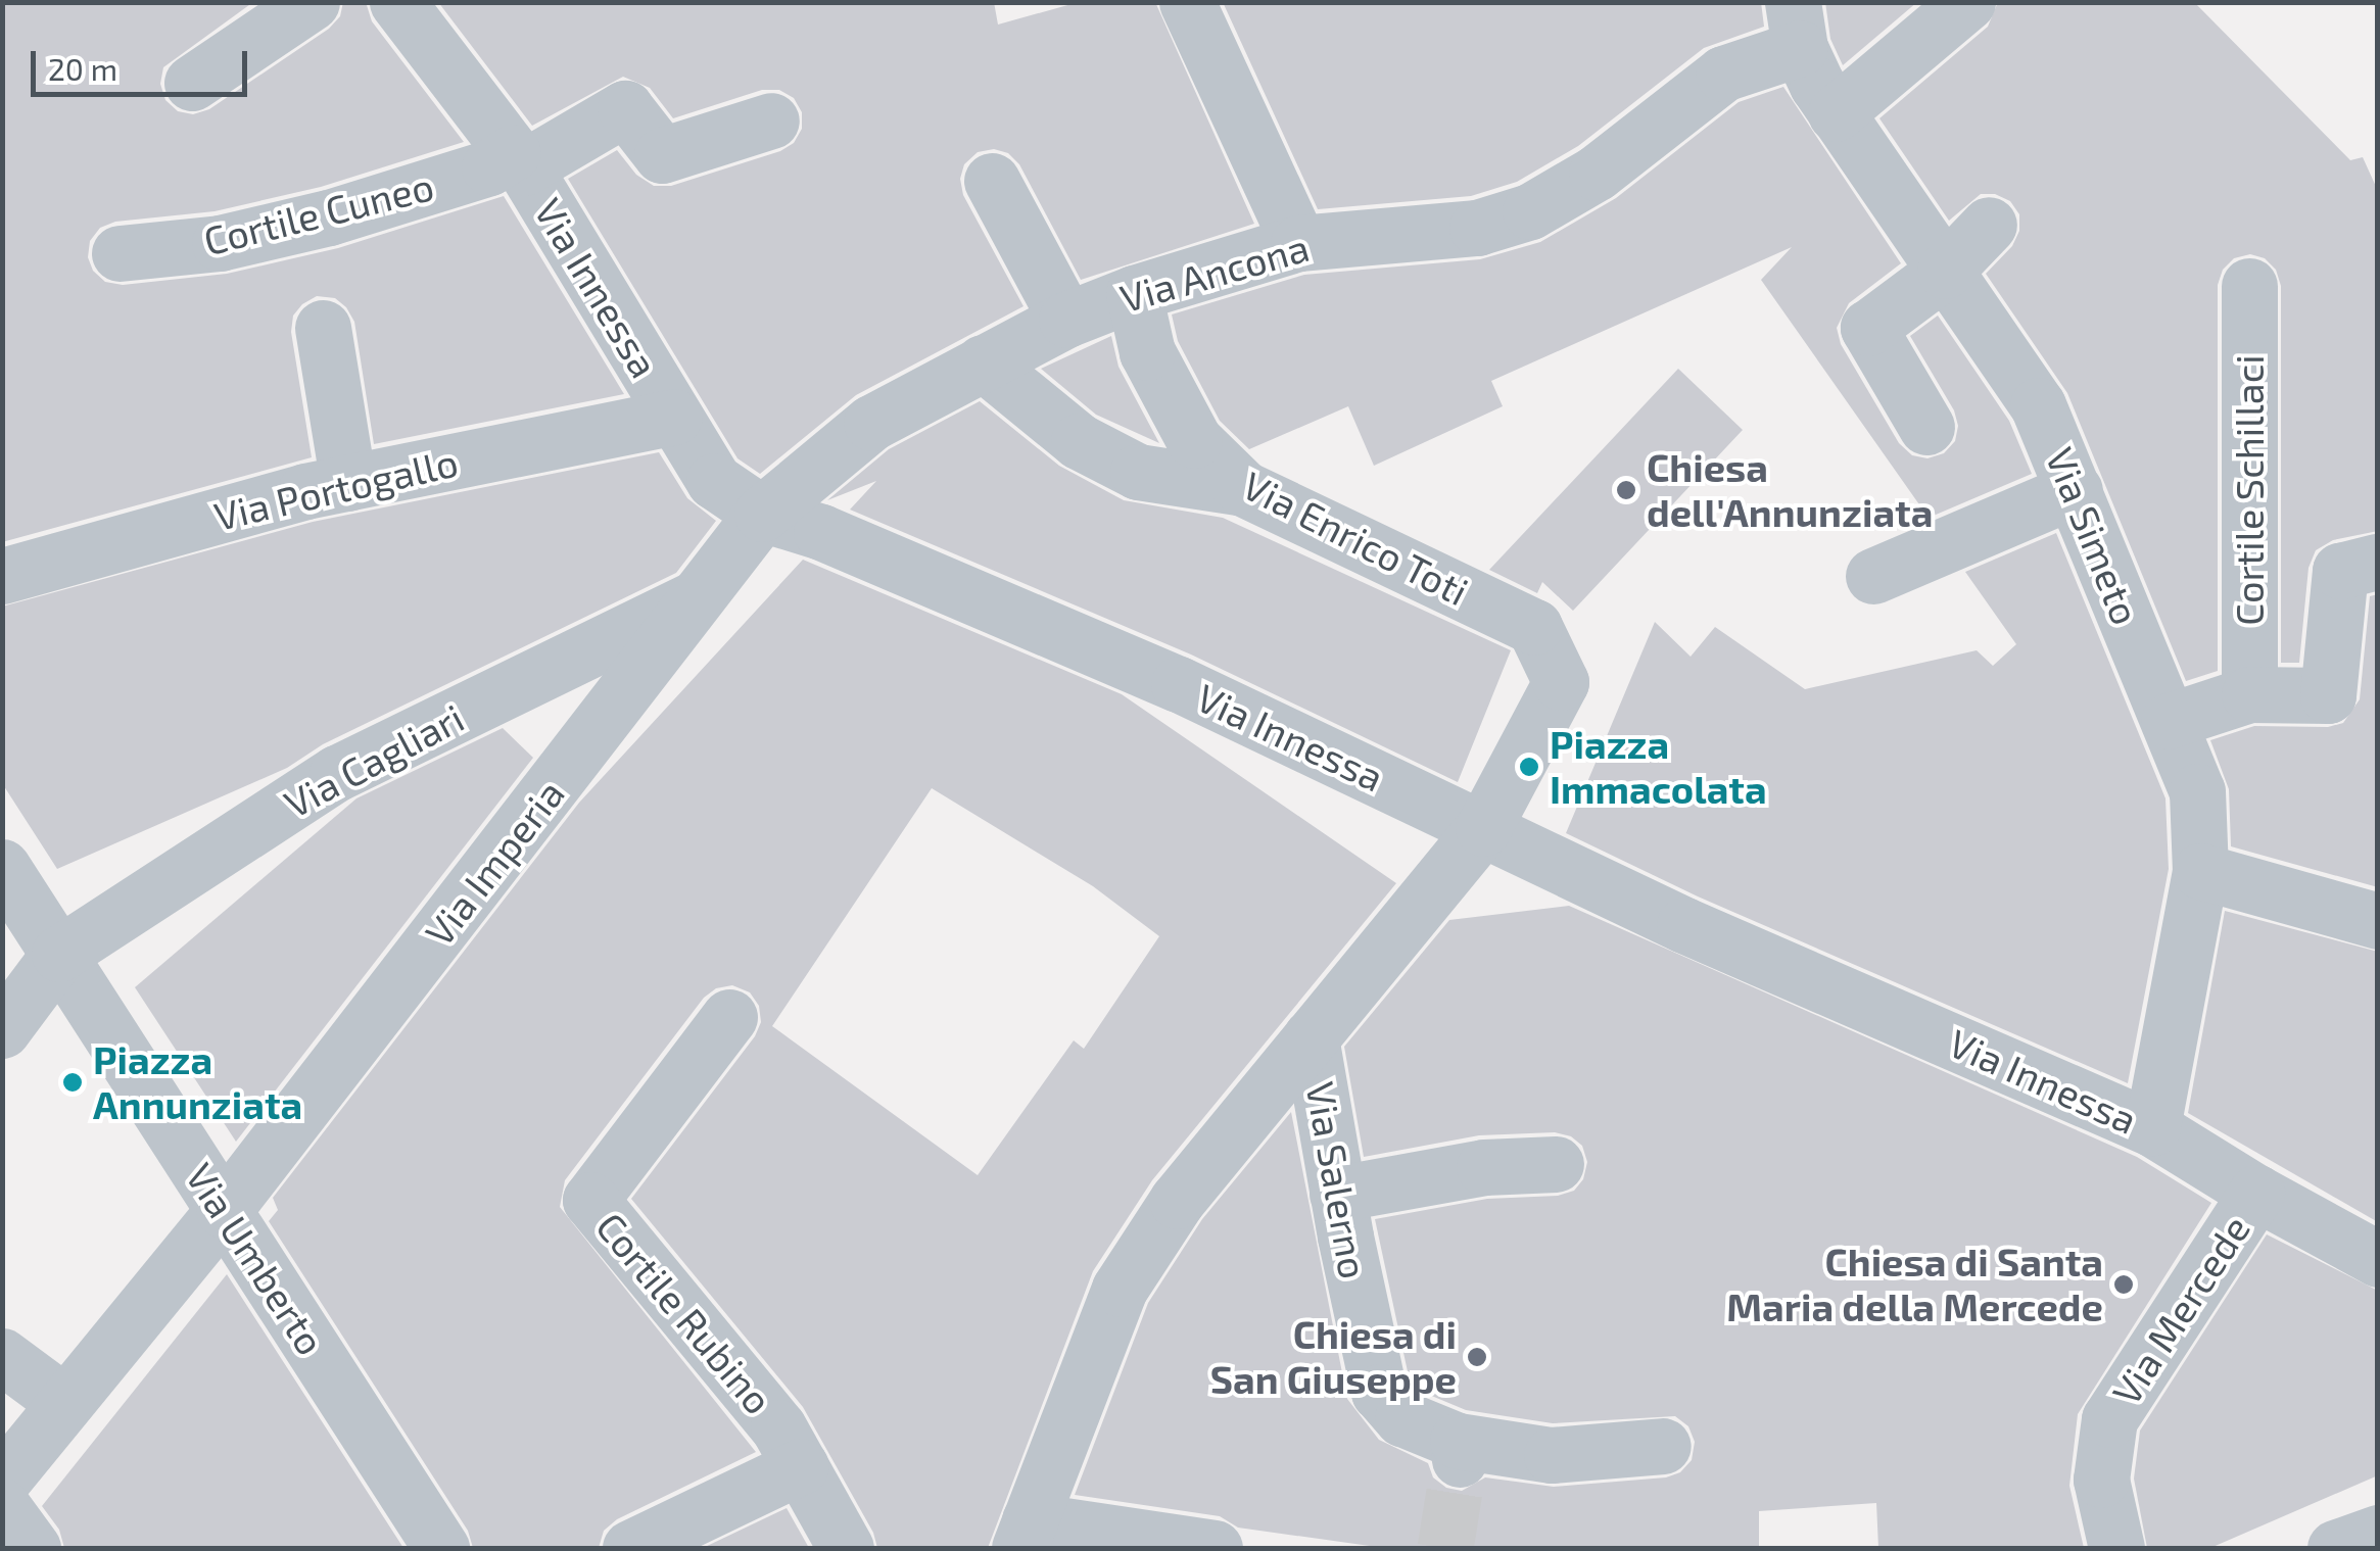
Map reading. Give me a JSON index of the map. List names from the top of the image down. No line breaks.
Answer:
{"streets":{"street":["Cortile Cuneo","Via Ancona","Via Innessa","Via Portogallo","Cortile Schillaci","Via Simeto","Via Enrico Toti","Via Cagliari","Via Imperia","Via Salerno","Via Umberto","Via Mercede","Cortile Rubino"]},"crossings":[["Cortile Cuneo","Via Innessa"],["Via Ancona","Via Innessa"],["Via Ancona","Via Simeto"],["Via Ancona","Via Enrico Toti"],["Via Ancona","Via Imperia"],["Via Innessa","Via Portogallo"],["Via Innessa","Via Simeto"],["Via Innessa","Via Enrico Toti"],["Via Innessa","Via Imperia"],["Via Innessa","Via Mercede"],["Via Cagliari","Via Imperia"],["Via Cagliari","Via Umberto"],["Via Imperia","Via Umberto"]],"places":["Chiesa dell'Annunziata","Piazza Immacolata","Piazza Annunziata","Chiesa di Santa Maria della Mercede","Chiesa di San Giuseppe"],"scale_bar":"20 m"}
